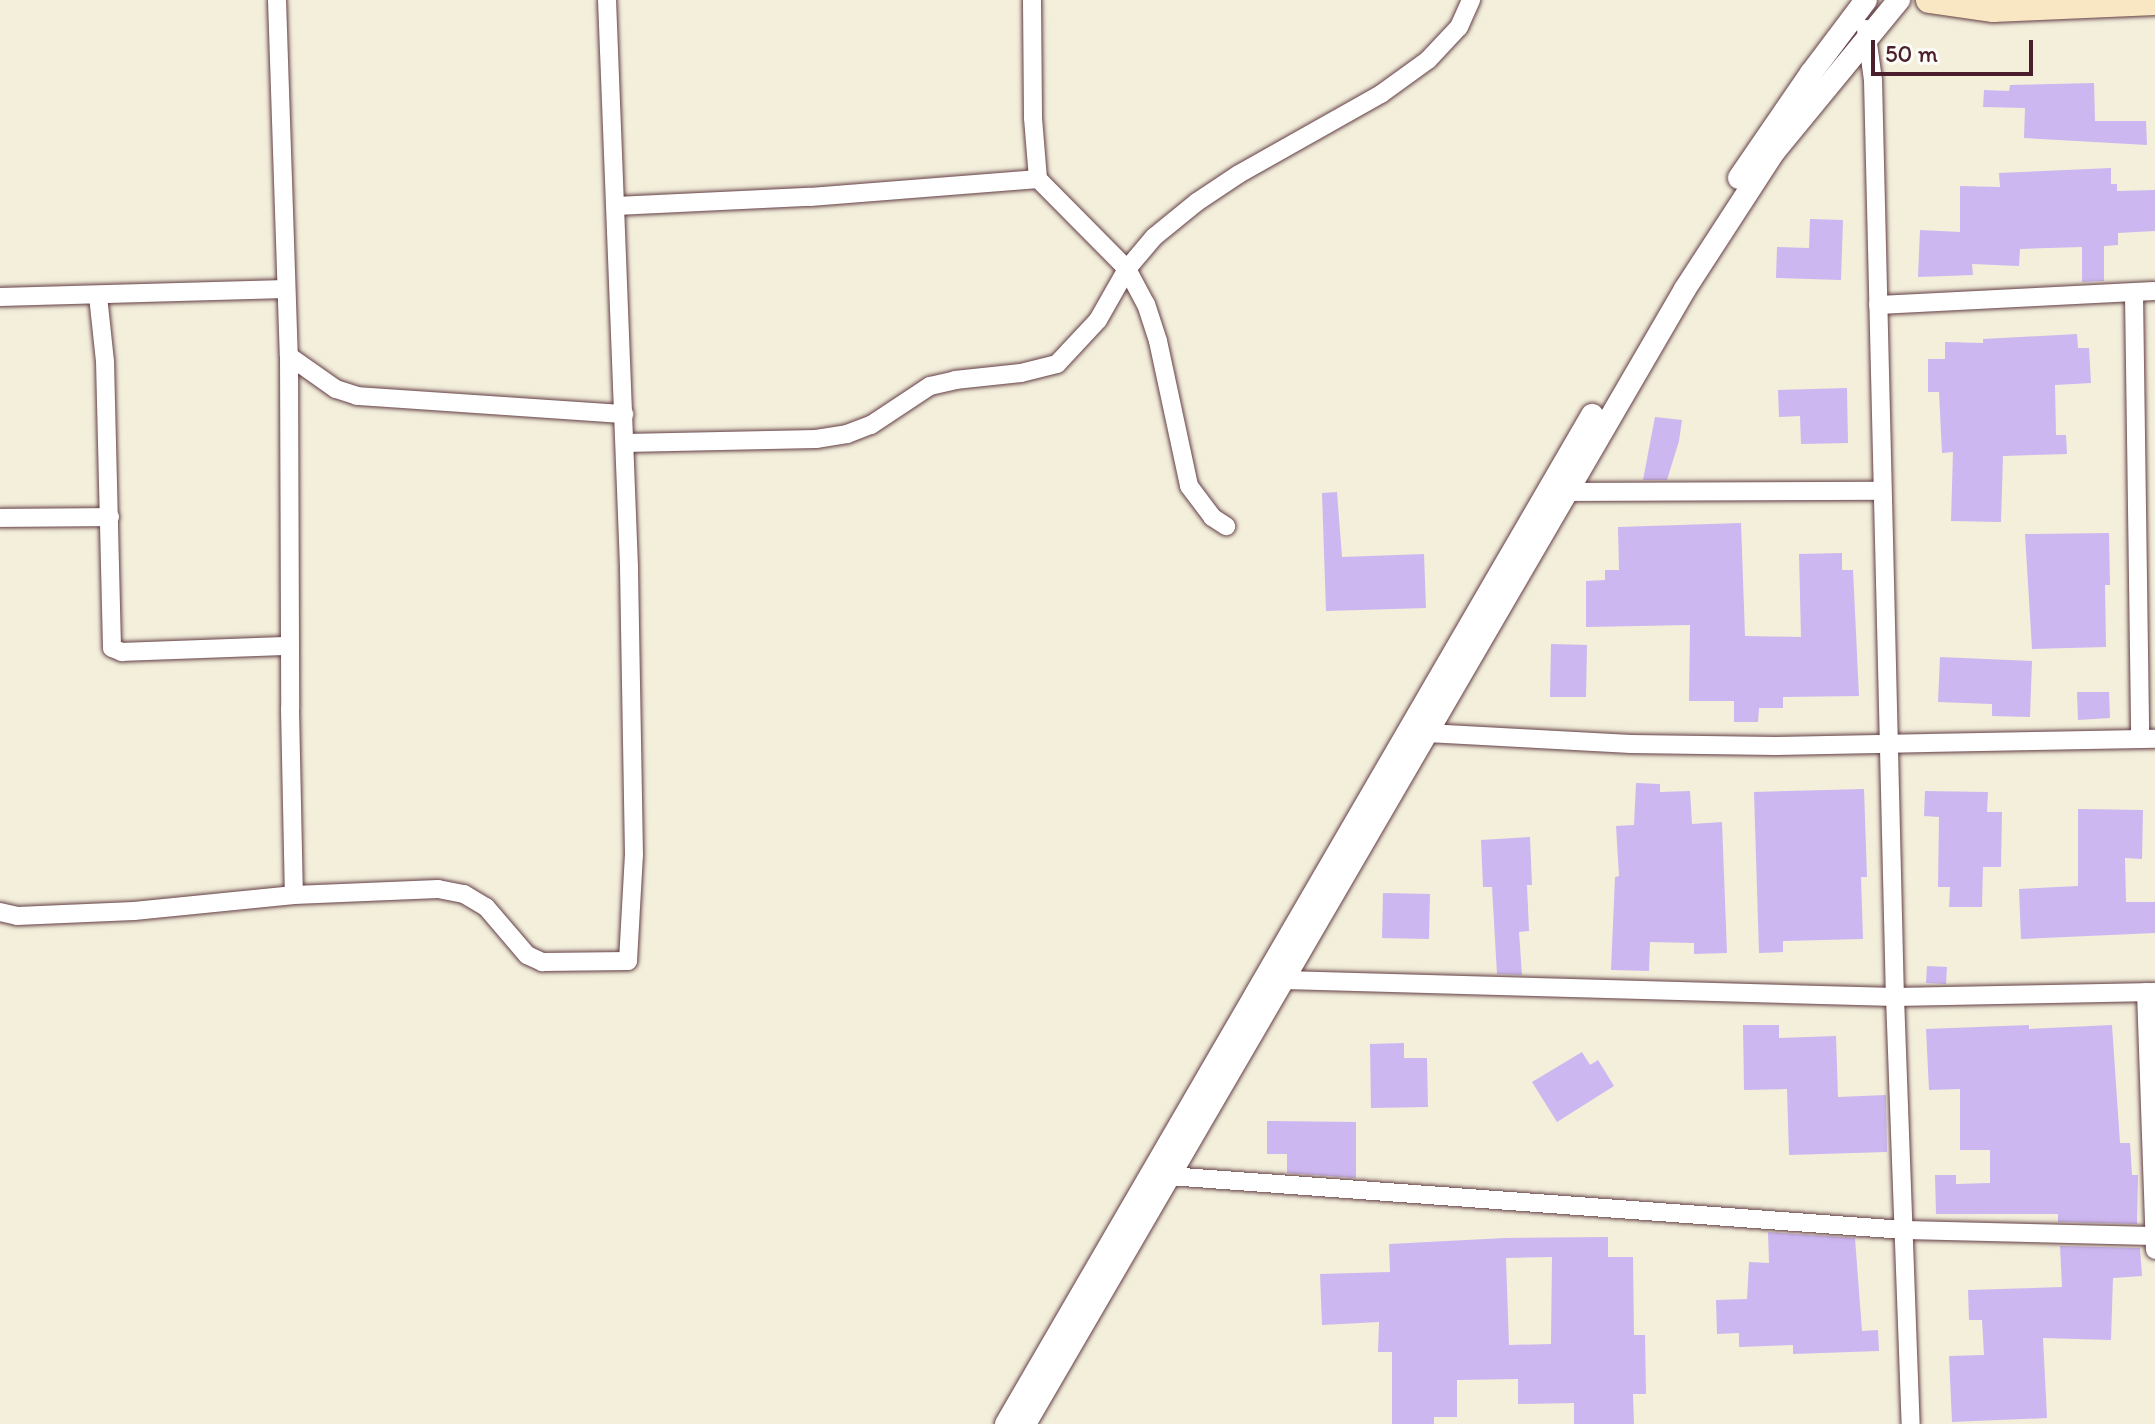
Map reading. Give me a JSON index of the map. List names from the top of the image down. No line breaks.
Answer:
{"scale_bar":"50 m"}
